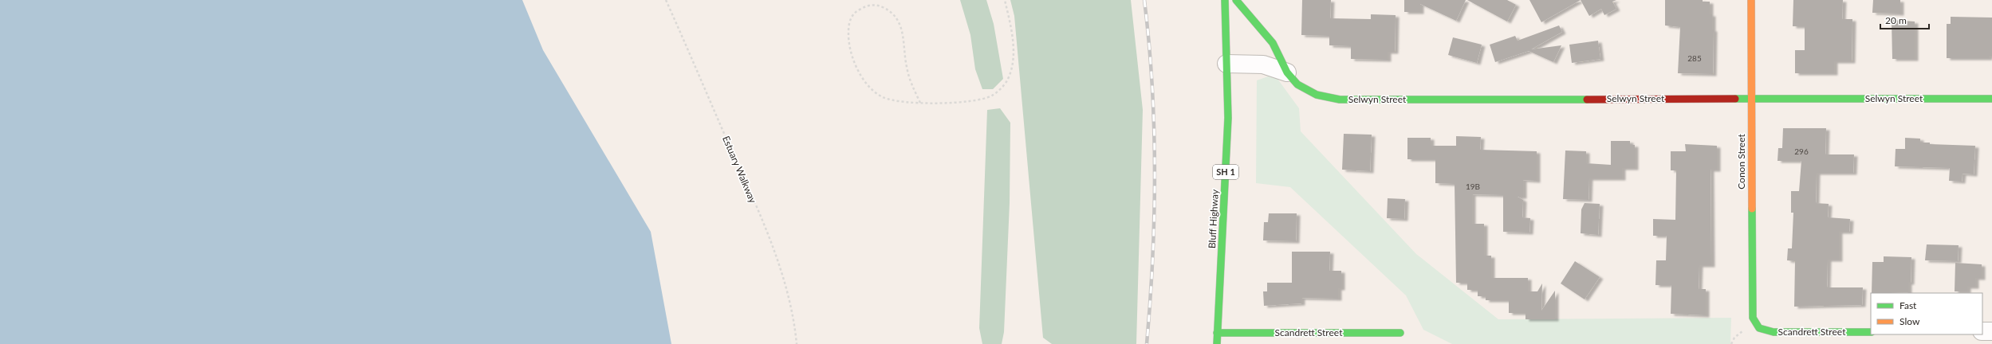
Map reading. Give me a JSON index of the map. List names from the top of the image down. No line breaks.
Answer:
{"streets":{"main road":["Selwyn Street","Conon Street","SH 1","Bluff Highway","Scandrett Street"],"path":["Estuary Walkway"]},"crossings":[["Selwyn Street","Conon Street"],["Selwyn Street","Bluff Highway"],["Conon Street","Scandrett Street"],["Bluff Highway","Scandrett Street"]],"house_numbers":["285","296","19B"],"legend":["Fast","Slow"],"scale_bar":"20 m"}
